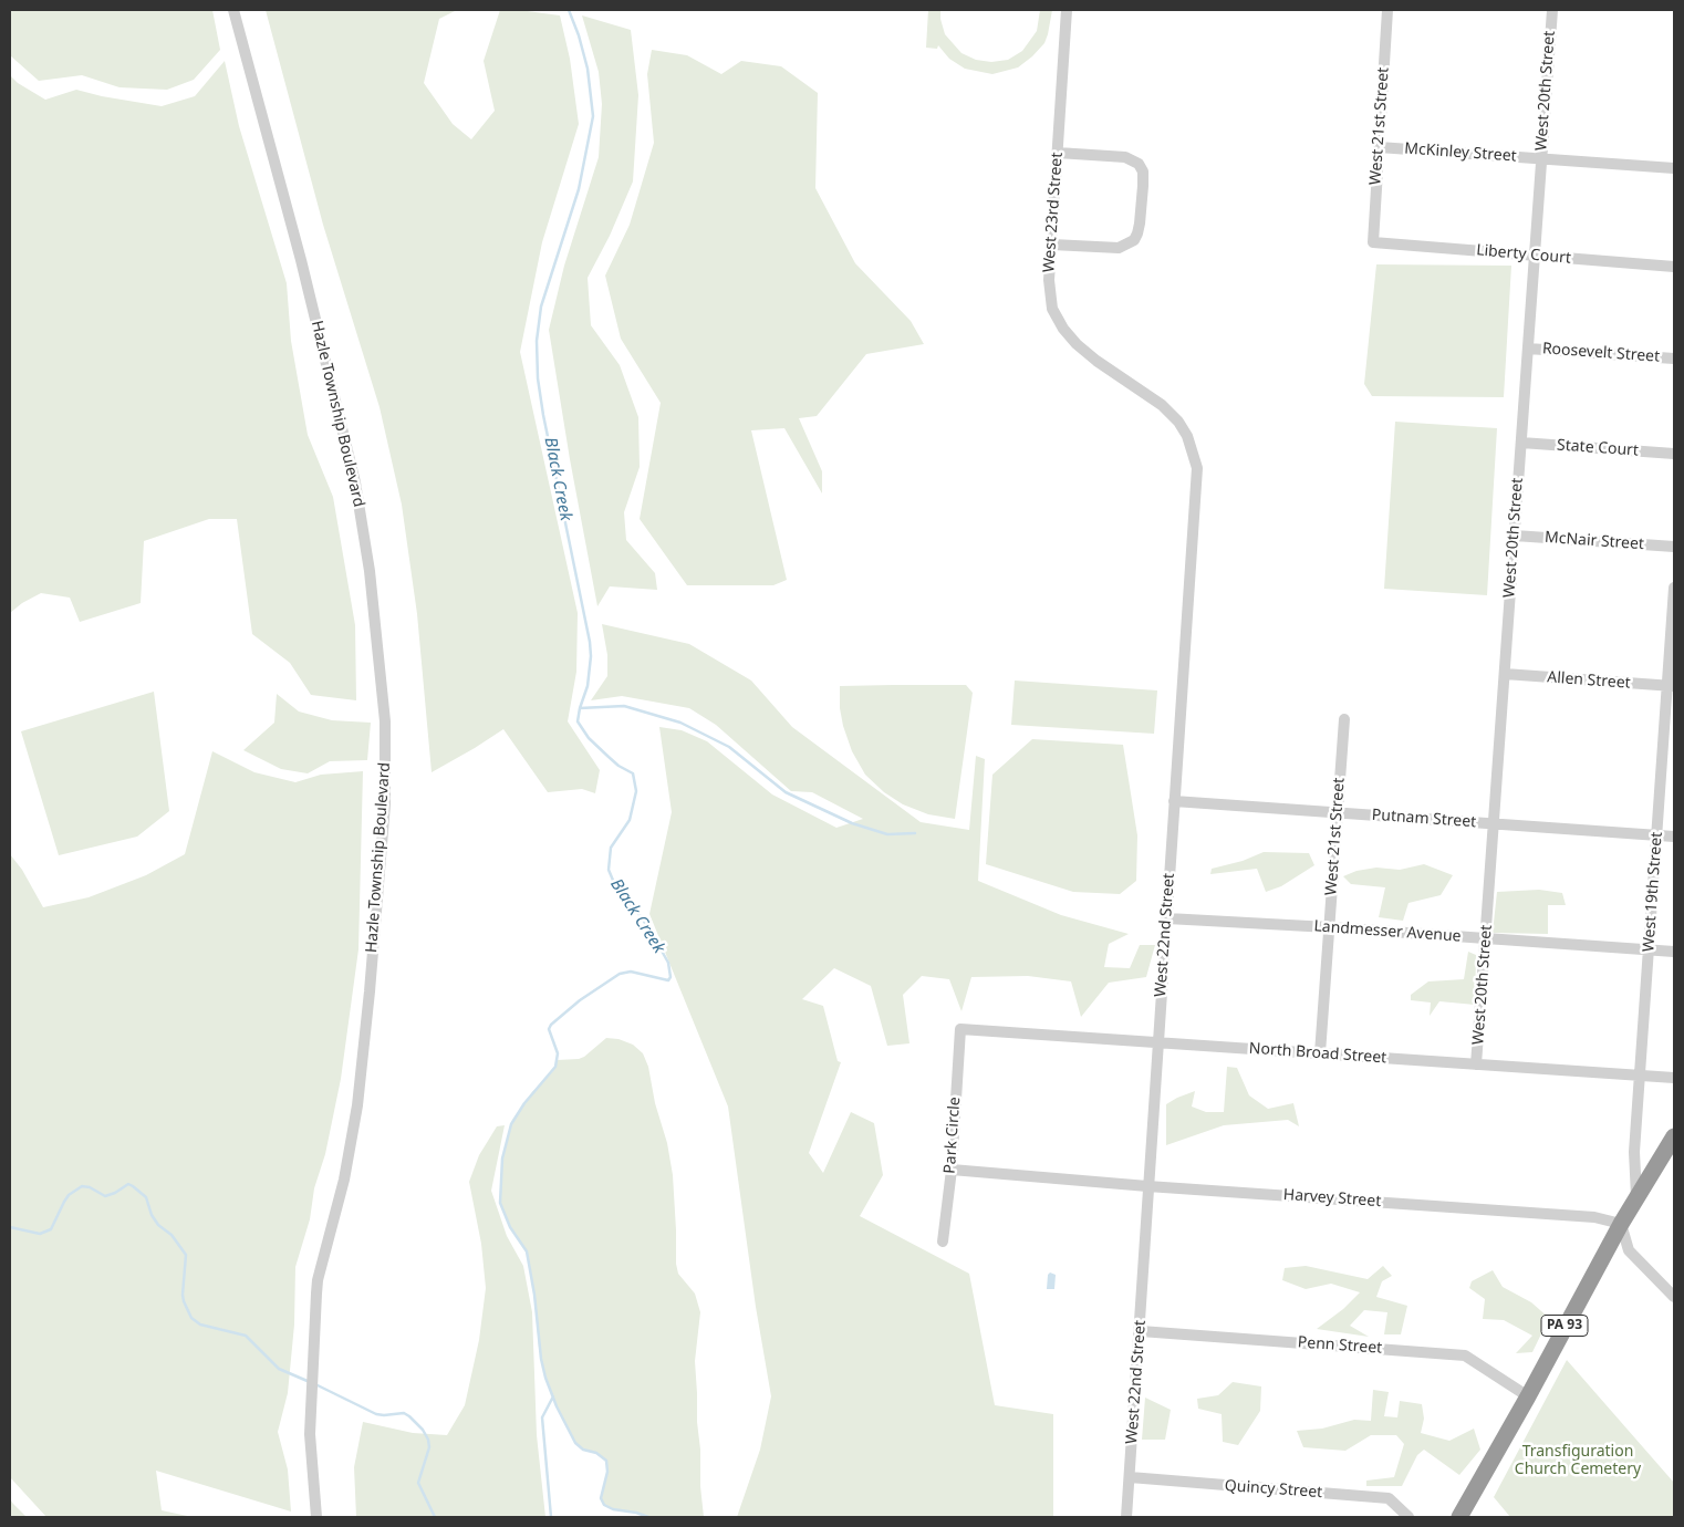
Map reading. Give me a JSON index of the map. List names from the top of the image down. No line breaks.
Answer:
{"streets":{"highway":["PA 93"],"street":["West 20th Street","West 21st Street","McKinley Street","West 23rd Street","Liberty Court","Roosevelt Street","Hazle Township Boulevard","State Court","McNair Street","Allen Street","Putnam Street","West 19th Street","Landmesser Avenue","West 22nd Street","North Broad Street","Park Circle","Harvey Street","Penn Street","Quincy Street"]},"crossings":[["West 20th Street","McKinley Street"],["West 20th Street","Liberty Court"],["West 20th Street","Roosevelt Street"],["West 20th Street","State Court"],["West 20th Street","McNair Street"],["West 20th Street","Allen Street"],["West 20th Street","Putnam Street"],["West 20th Street","Landmesser Avenue"],["West 20th Street","North Broad Street"],["West 21st Street","McKinley Street"],["West 21st Street","Liberty Court"],["West 21st Street","Putnam Street"],["West 21st Street","Landmesser Avenue"],["West 21st Street","North Broad Street"],["West 23rd Street","West 22nd Street"],["Allen Street","West 19th Street"],["Putnam Street","West 19th Street"],["Putnam Street","West 22nd Street"],["West 19th Street","Landmesser Avenue"],["West 19th Street","North Broad Street"],["West 19th Street","PA 93"],["Landmesser Avenue","West 22nd Street"],["West 22nd Street","North Broad Street"],["West 22nd Street","Harvey Street"],["West 22nd Street","Penn Street"],["West 22nd Street","Quincy Street"],["North Broad Street","Park Circle"],["Park Circle","Harvey Street"],["Harvey Street","PA 93"],["PA 93","Penn Street"]],"water":["Black Creek"],"parks":["Transfiguration Church Cemetery"]}
